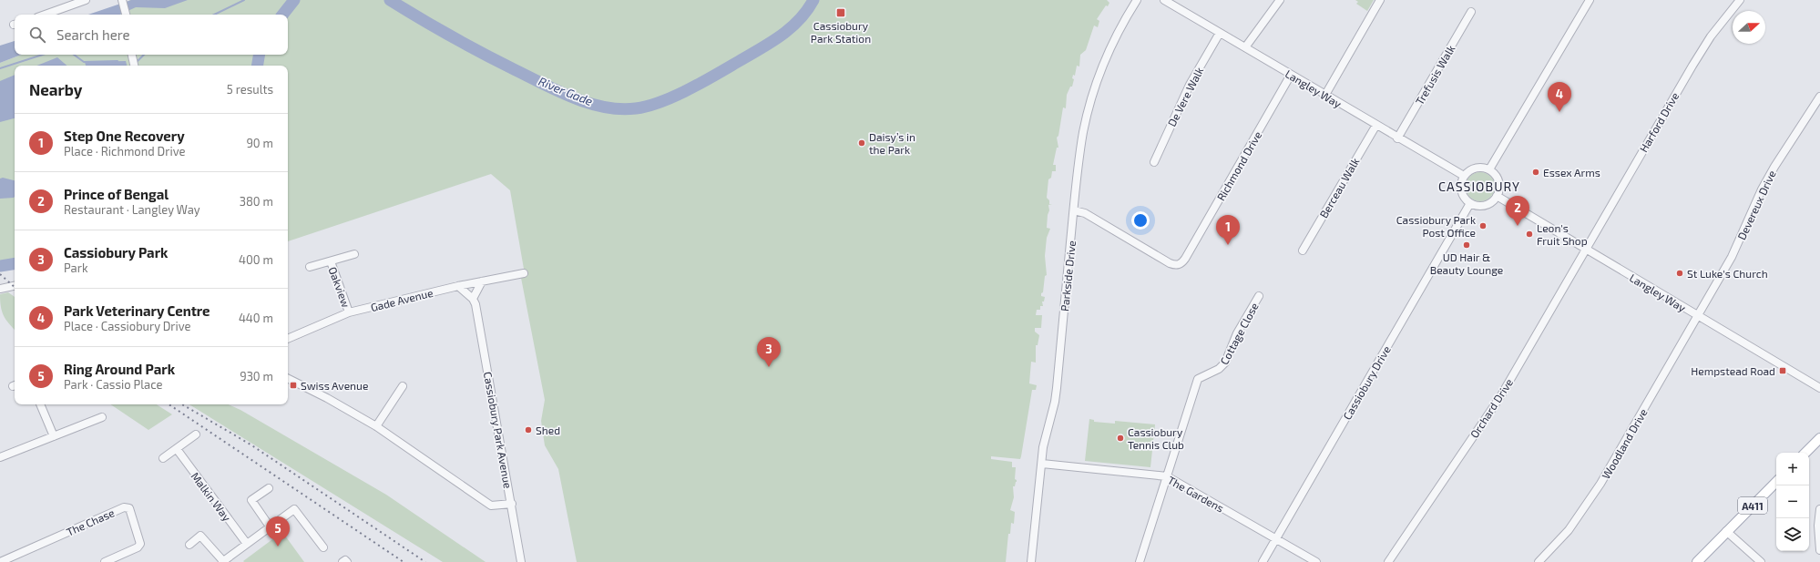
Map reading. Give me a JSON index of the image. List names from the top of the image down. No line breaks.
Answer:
{"streets":{"main road":["A411"],"street":["Trefusis Walk","Langley Way","De Vere Walk","Harford Drive","Richmond Drive","Berceau Walk","Devereux Drive","Parkside Drive","Oakview","Gade Avenue","Cottage Close","Cassiobury Drive","Orchard Drive","Cassiobury Park Avenue","Woodland Drive","The Gardens","Malkin Way","The Chase"]},"crossings":[["Trefusis Walk","Langley Way"],["Langley Way","De Vere Walk"],["Langley Way","Harford Drive"],["Langley Way","Richmond Drive"],["Langley Way","Berceau Walk"],["Langley Way","Devereux Drive"],["Langley Way","Cassiobury Drive"],["Langley Way","Orchard Drive"],["Langley Way","Woodland Drive"],["Harford Drive","Orchard Drive"],["Richmond Drive","Parkside Drive"],["Devereux Drive","Woodland Drive"],["Parkside Drive","The Gardens"],["Oakview","Gade Avenue"],["Cottage Close","The Gardens"],["Cassiobury Drive","The Gardens"]],"districts":["CASSIOBURY"],"water":["River Gade"],"places":{"transit":["Cassiobury Park Station","Hempstead Road","Swiss Avenue"],"other":["Daisy’s in the Park","Essex Arms","Cassiobury Park Post Office","Leon's Fruit Shop","UD Hair & Beauty Lounge","St Luke's Church","Shed","Cassiobury Tennis Club"]},"north":"right","page":{"search":"Search here","heading":["Nearby","5 results"],"pins":["4","2","1","3","5"],"list":[{"mark":"1","name":"Step One Recovery","note":"Place · Richmond Drive","value":"90 m"},{"mark":"2","name":"Prince of Bengal","note":"Restaurant · Langley Way","value":"380 m"},{"mark":"3","name":"Cassiobury Park","note":"Park","value":"400 m"},{"mark":"4","name":"Park Veterinary Centre","note":"Place · Cassiobury Drive","value":"440 m"},{"mark":"5","name":"Ring Around Park","note":"Park · Cassio Place","value":"930 m"}],"map_buttons":["+","−"]}}
